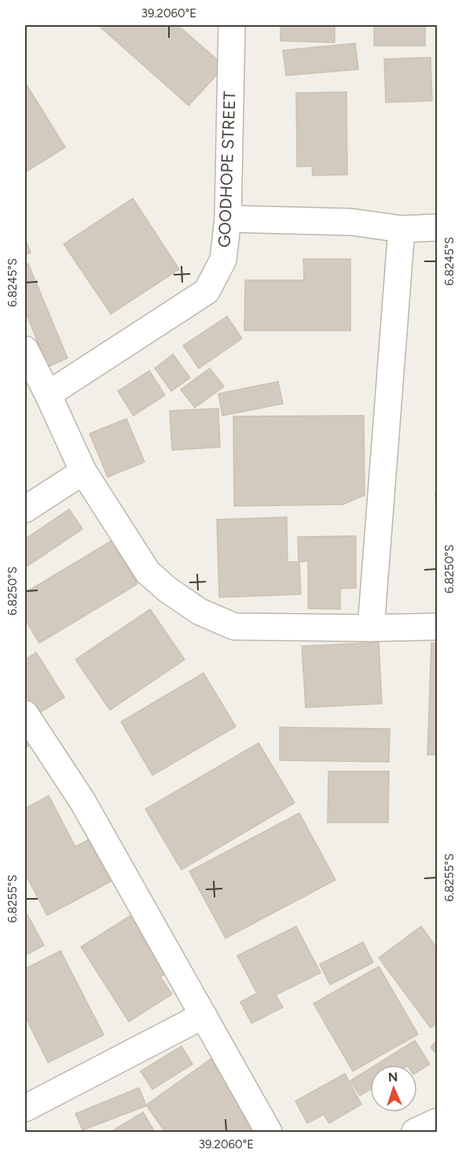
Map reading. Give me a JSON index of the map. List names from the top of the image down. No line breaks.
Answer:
{"streets":{"street":["GOODHOPE STREET"]},"north":"top","coordinates":["39.2060°E","6.8245°S","6.8250°S","6.8255°S"]}
